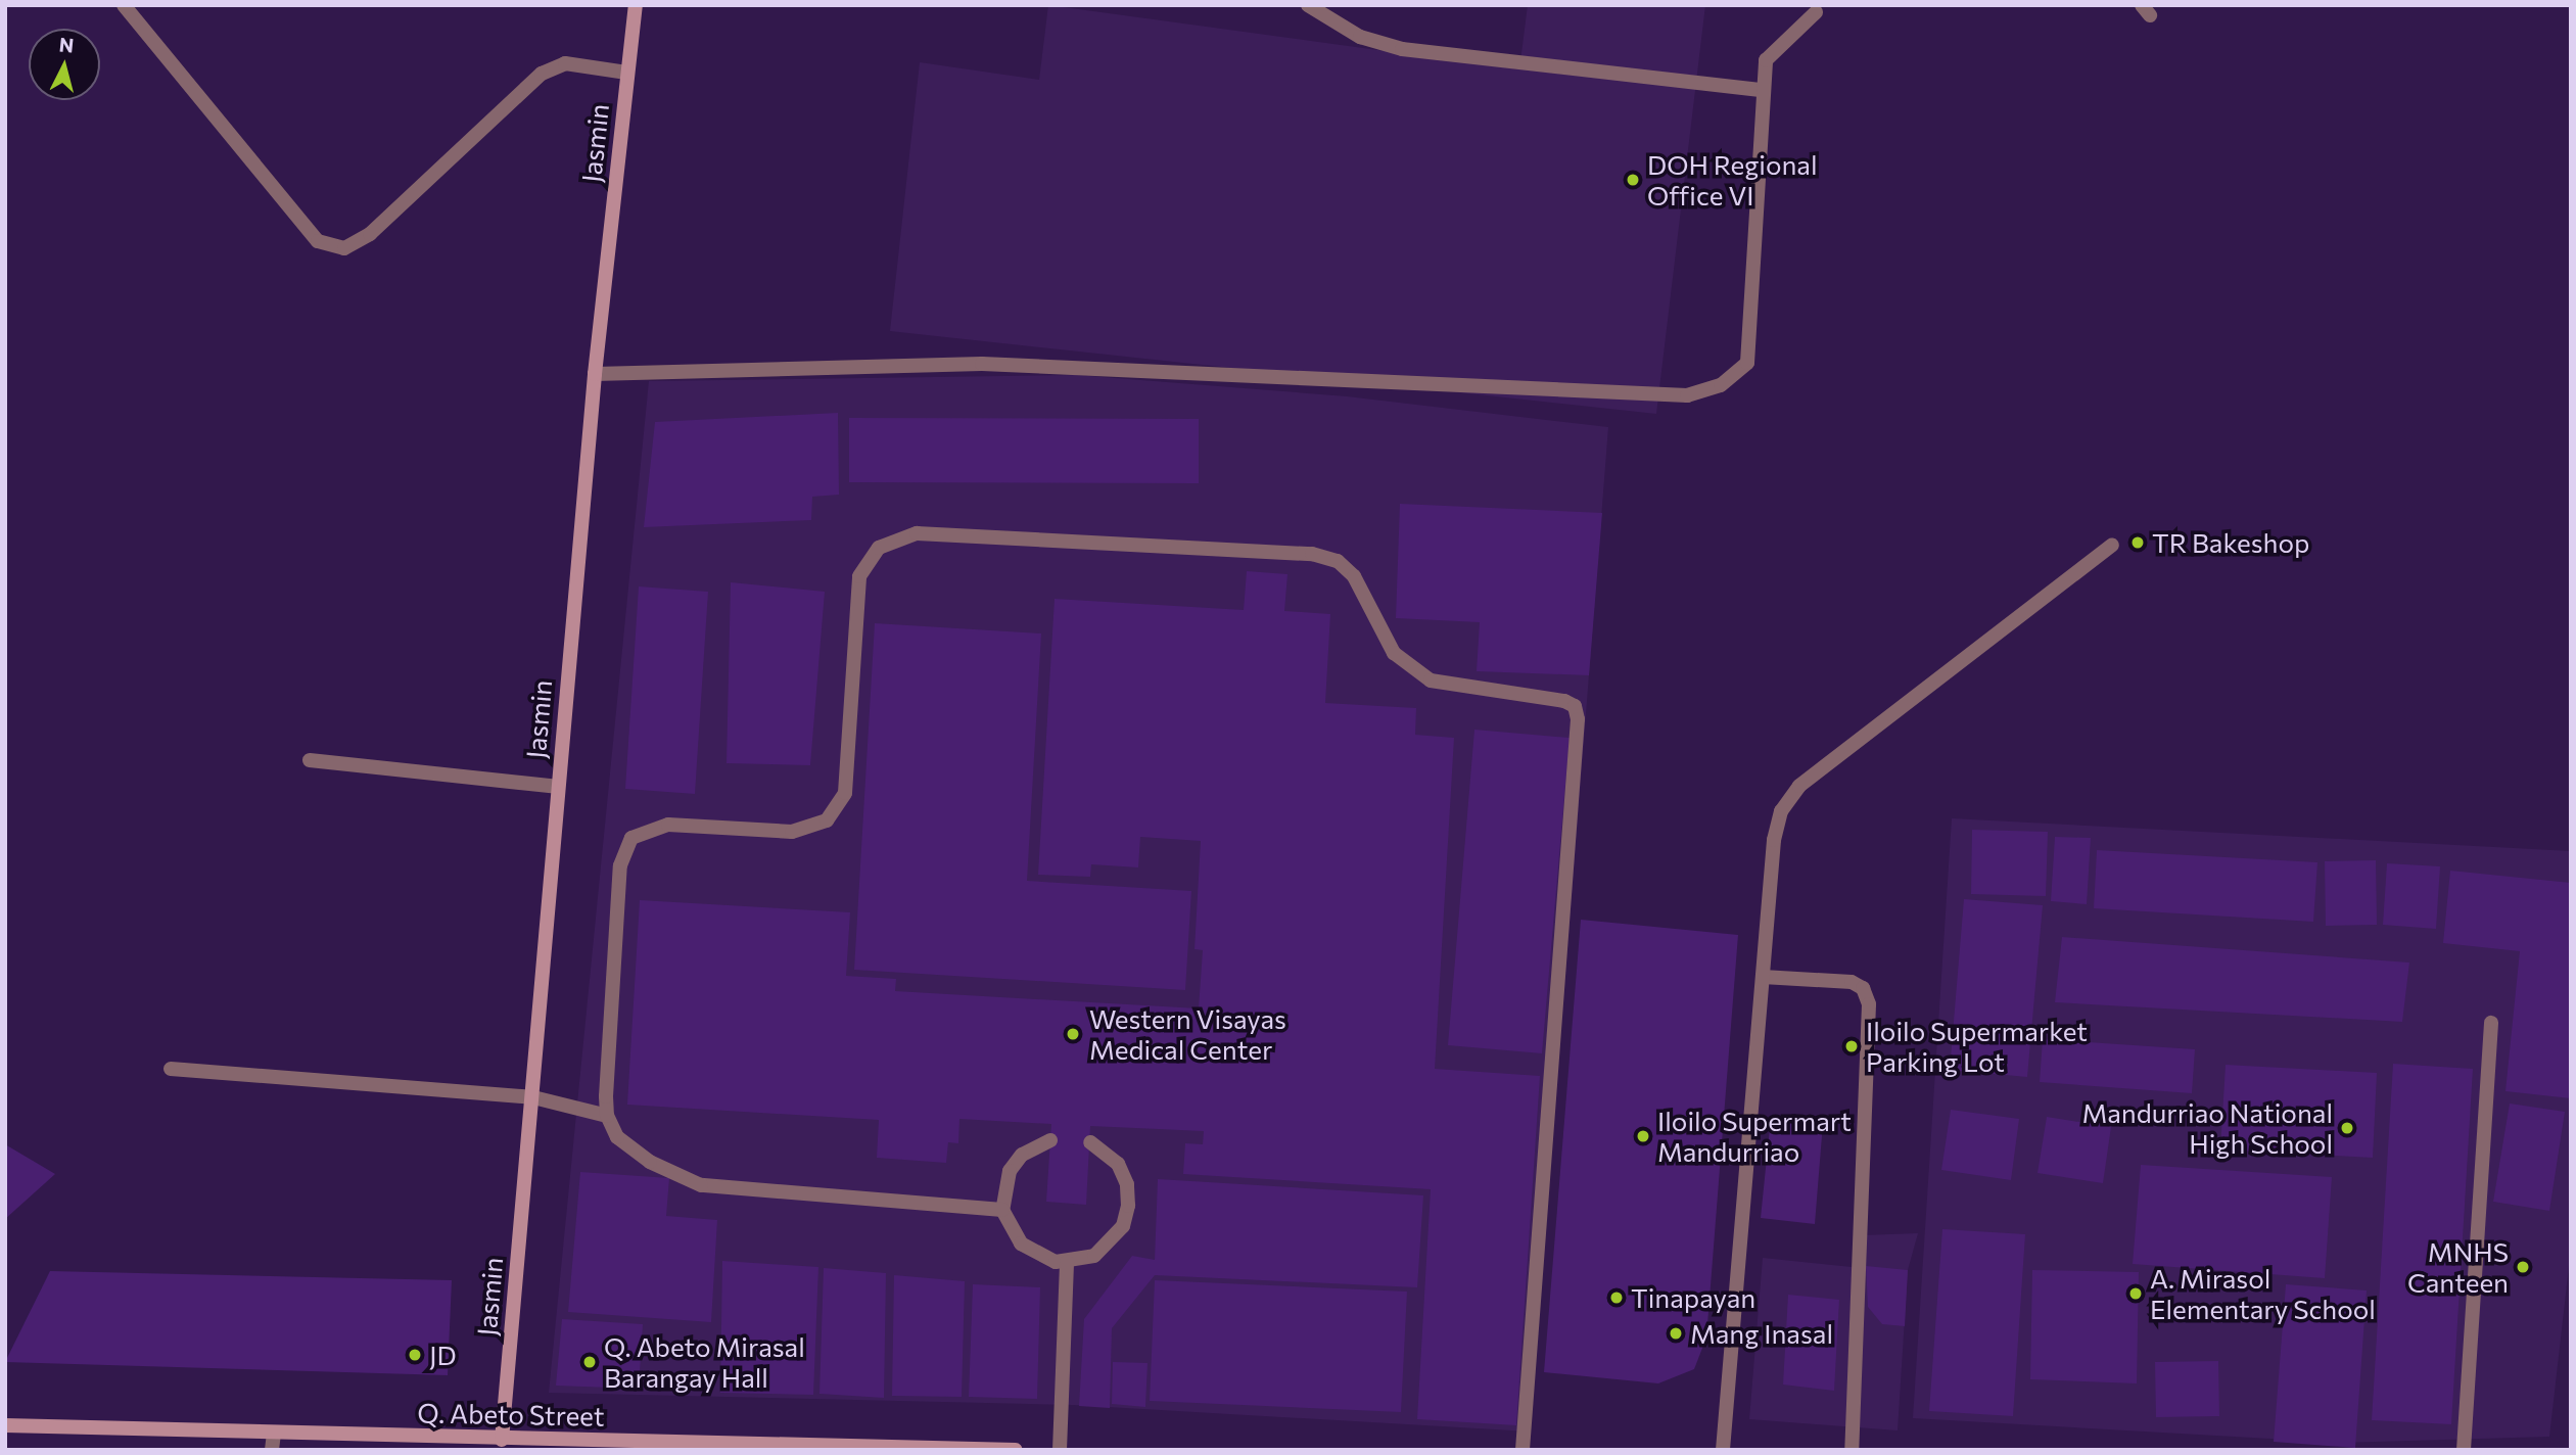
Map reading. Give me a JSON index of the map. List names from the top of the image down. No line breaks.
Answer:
{"streets":{"street":["Jasmin","Q. Abeto Street"]},"crossings":[["Jasmin","Q. Abeto Street"]],"places":["DOH Regional Office VI","TR Bakeshop","Western Visayas Medical Center","Iloilo Supermarket Parking Lot","Mandurriao National High School","Iloilo Supermart Mandurriao","MNHS Canteen","A. Mirasol Elementary School","Tinapayan","Mang Inasal","JD","Q. Abeto Mirasal Barangay Hall"],"north":"top"}
